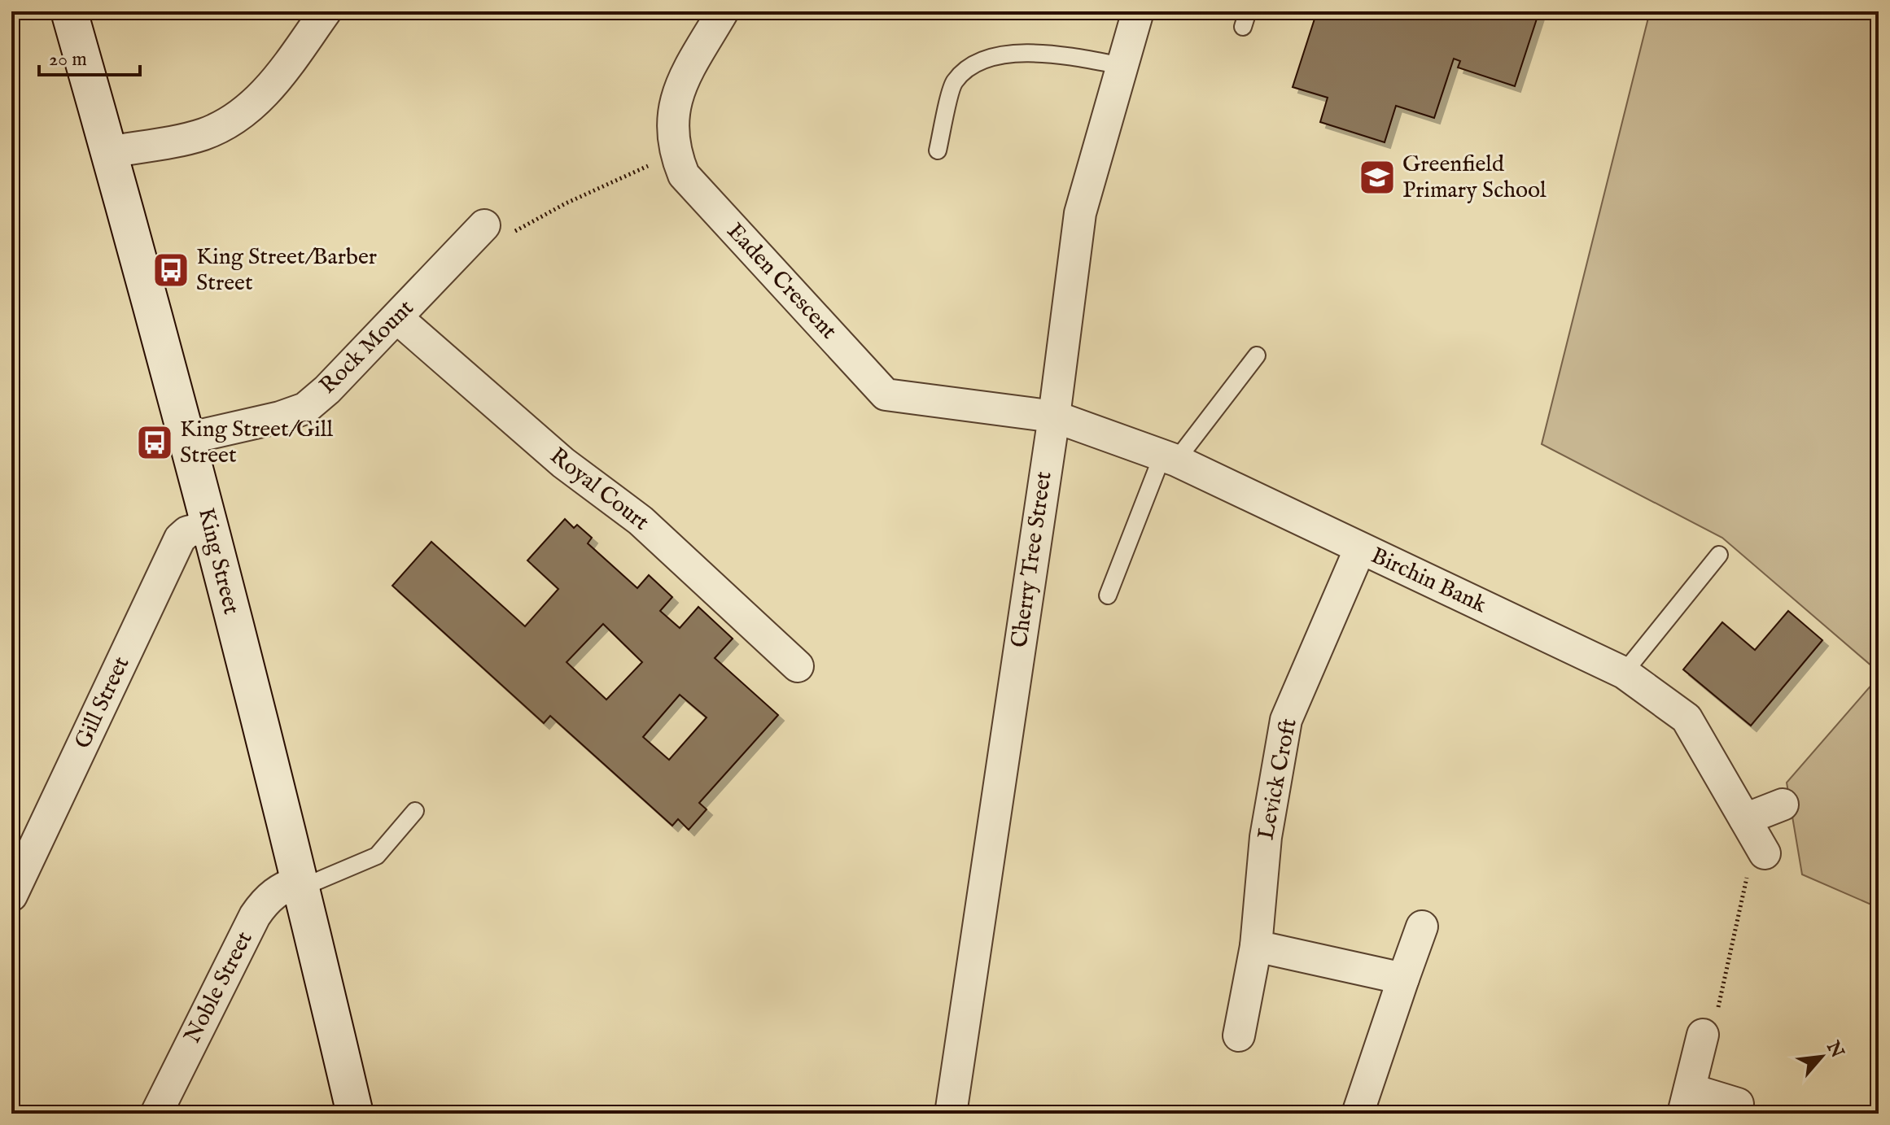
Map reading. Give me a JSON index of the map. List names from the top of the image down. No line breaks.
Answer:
{"streets":{"main road":["King Street"],"street":["Eaden Crescent","Rock Mount","Royal Court","Cherry Tree Street","Birchin Bank","Gill Street","Levick Croft","Noble Street"]},"crossings":[["Eaden Crescent","Cherry Tree Street"],["Eaden Crescent","Birchin Bank"],["Rock Mount","Royal Court"],["Rock Mount","King Street"],["Cherry Tree Street","Birchin Bank"],["King Street","Gill Street"],["King Street","Noble Street"],["Birchin Bank","Levick Croft"]],"places":{"school or university":["Greenfield Primary School"],"bus stop":["King Street/Barber Street","King Street/Gill Street"]},"scale_bar":"20 m","north":"top right"}
